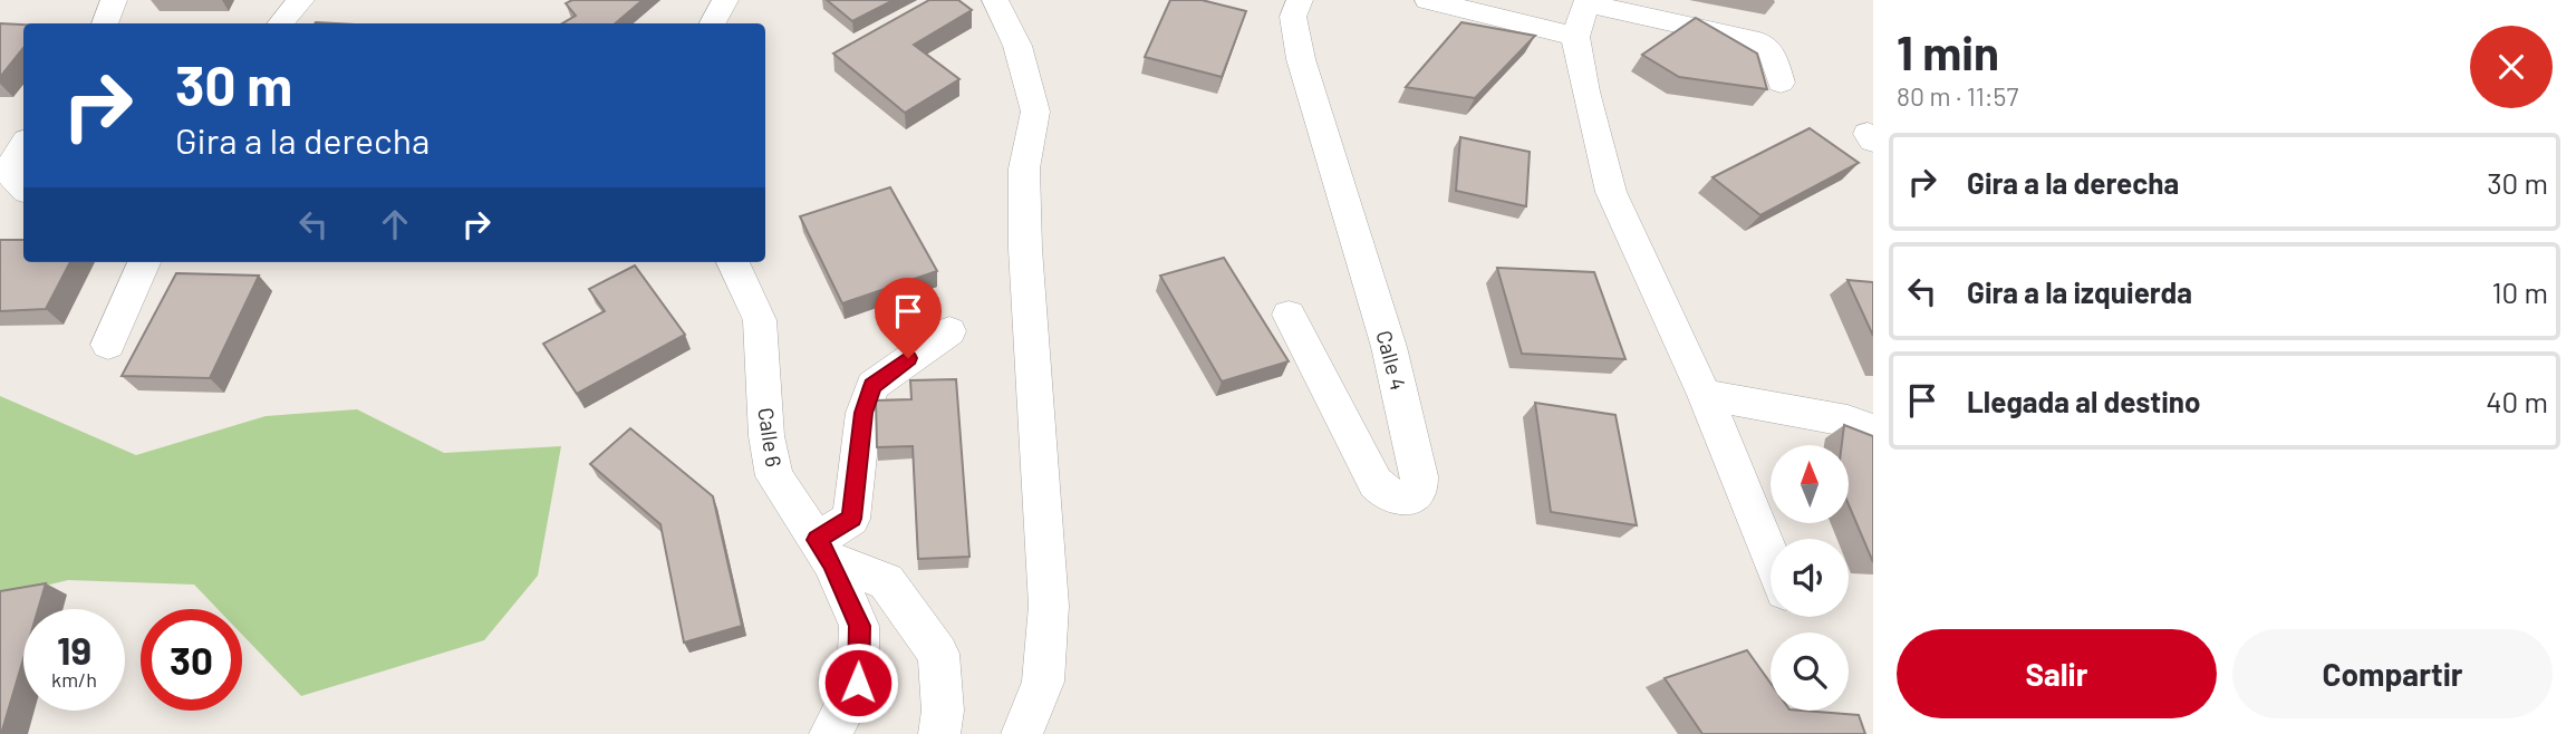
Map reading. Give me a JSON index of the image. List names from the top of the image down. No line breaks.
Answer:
{"streets":{"street":["Calle 4","Calle 6"]},"north":"top","page":{"heading":["1 min","80 m · 11:57"],"turn":["30 m","Gira a la derecha"],"list":[{"name":"Gira a la derecha","value":"30 m"},{"name":"Gira a la izquierda","value":"10 m"},{"name":"Llegada al destino","value":"40 m"}],"speed":"19 km/h","limit":"30","buttons":["Salir","Compartir"]}}
